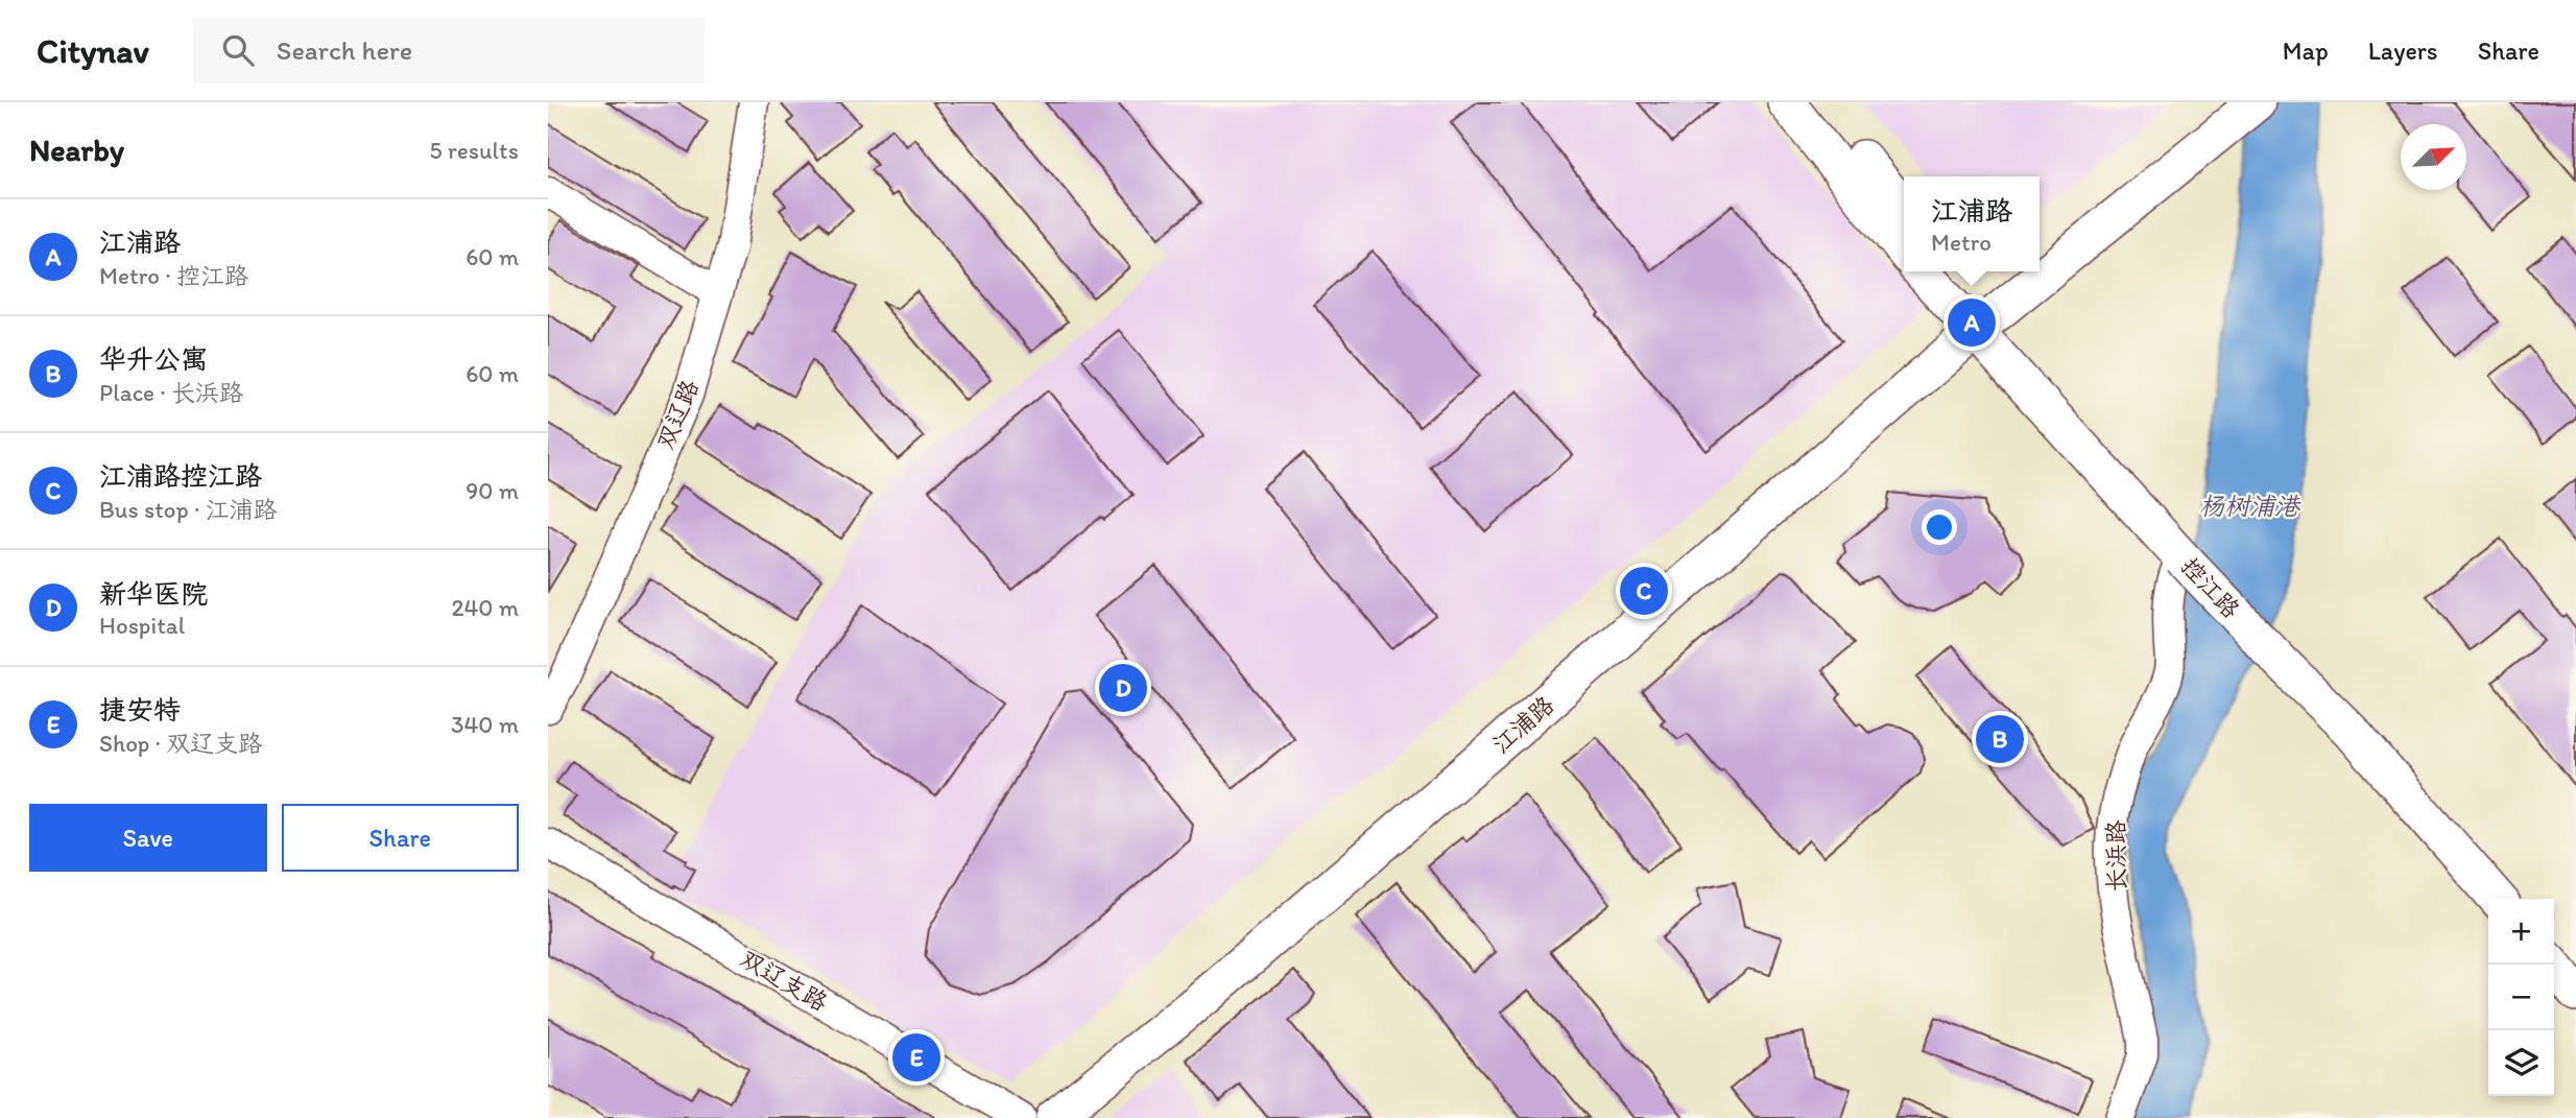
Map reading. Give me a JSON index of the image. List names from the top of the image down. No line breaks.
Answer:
{"streets":{"main road":["控江路","江浦路"],"street":["双辽路","长浜路","双辽支路"]},"crossings":[["控江路","江浦路"],["控江路","长浜路"]],"water":["杨树浦港"],"north":"top right","page":{"header":"Citynav","search":"Search here","nav":["Map","Layers","Share"],"heading":["Nearby","5 results"],"popup":["江浦路","Metro"],"list":[{"mark":"A","name":"江浦路","note":"Metro · 控江路","value":"60 m"},{"mark":"B","name":"华升公寓","note":"Place · 长浜路","value":"60 m"},{"mark":"C","name":"江浦路控江路","note":"Bus stop · 江浦路","value":"90 m"},{"mark":"D","name":"新华医院","note":"Hospital","value":"240 m"},{"mark":"E","name":"捷安特","note":"Shop · 双辽支路","value":"340 m"}],"pins":["A","C","D","B","E"],"buttons":["Save","Share"],"map_buttons":["+","−"]}}
